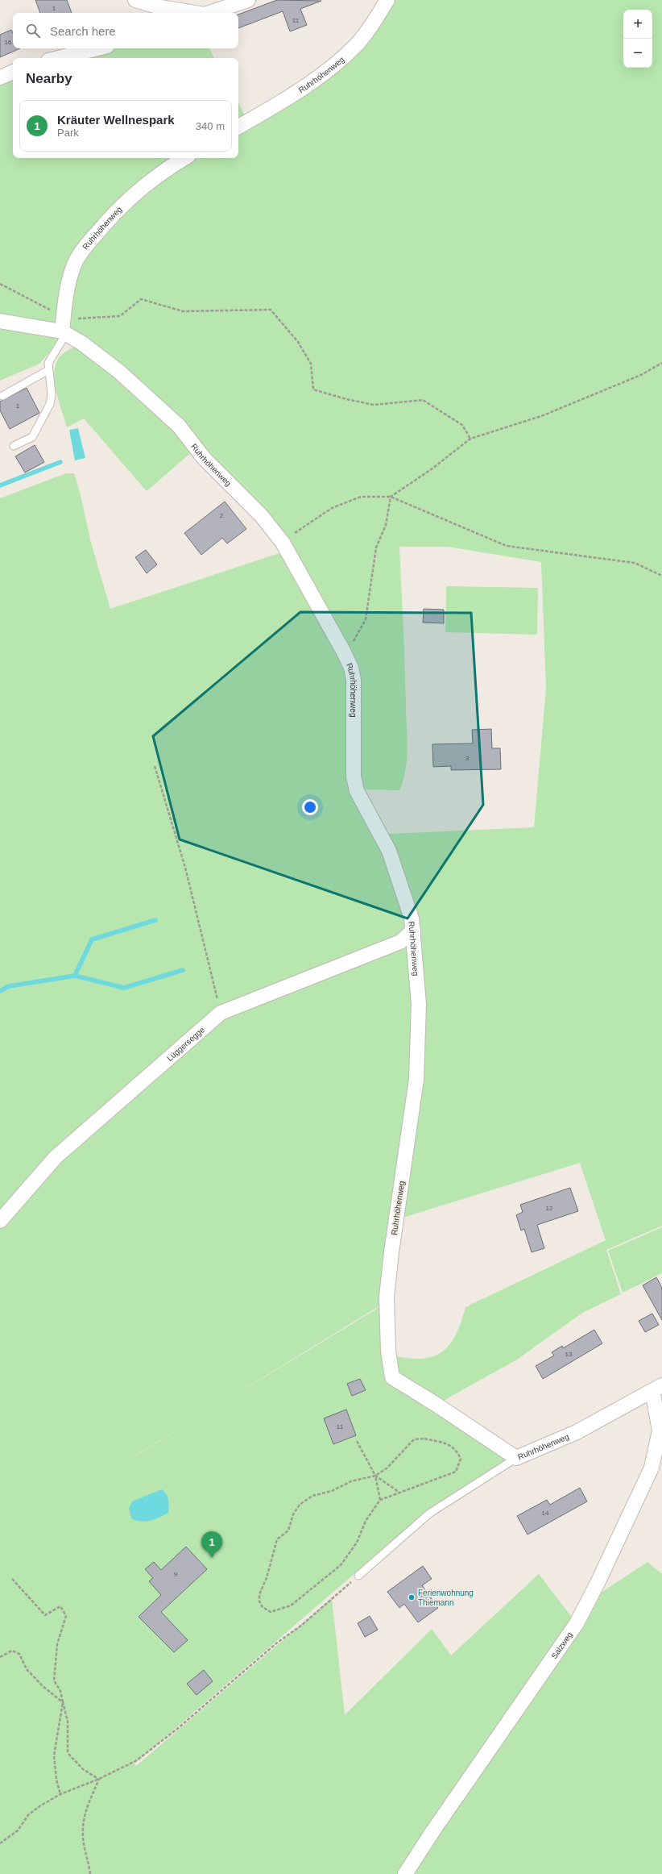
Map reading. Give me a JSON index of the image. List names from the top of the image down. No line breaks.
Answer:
{"streets":{"street":["Ruhrhöhenweg","Lüggersegge","Salzweg"]},"crossings":[["Ruhrhöhenweg","Lüggersegge"],["Ruhrhöhenweg","Salzweg"]],"places":["Ferienwohnung Thiemann"],"house_numbers":["1","11","16","1","2","3","12","13","11","14","9"],"page":{"map_buttons":["+","−"],"search":"Search here","heading":"Nearby","list":[{"mark":"1","name":"Kräuter Wellnespark","note":"Park","value":"340 m"}],"pins":"1"}}
